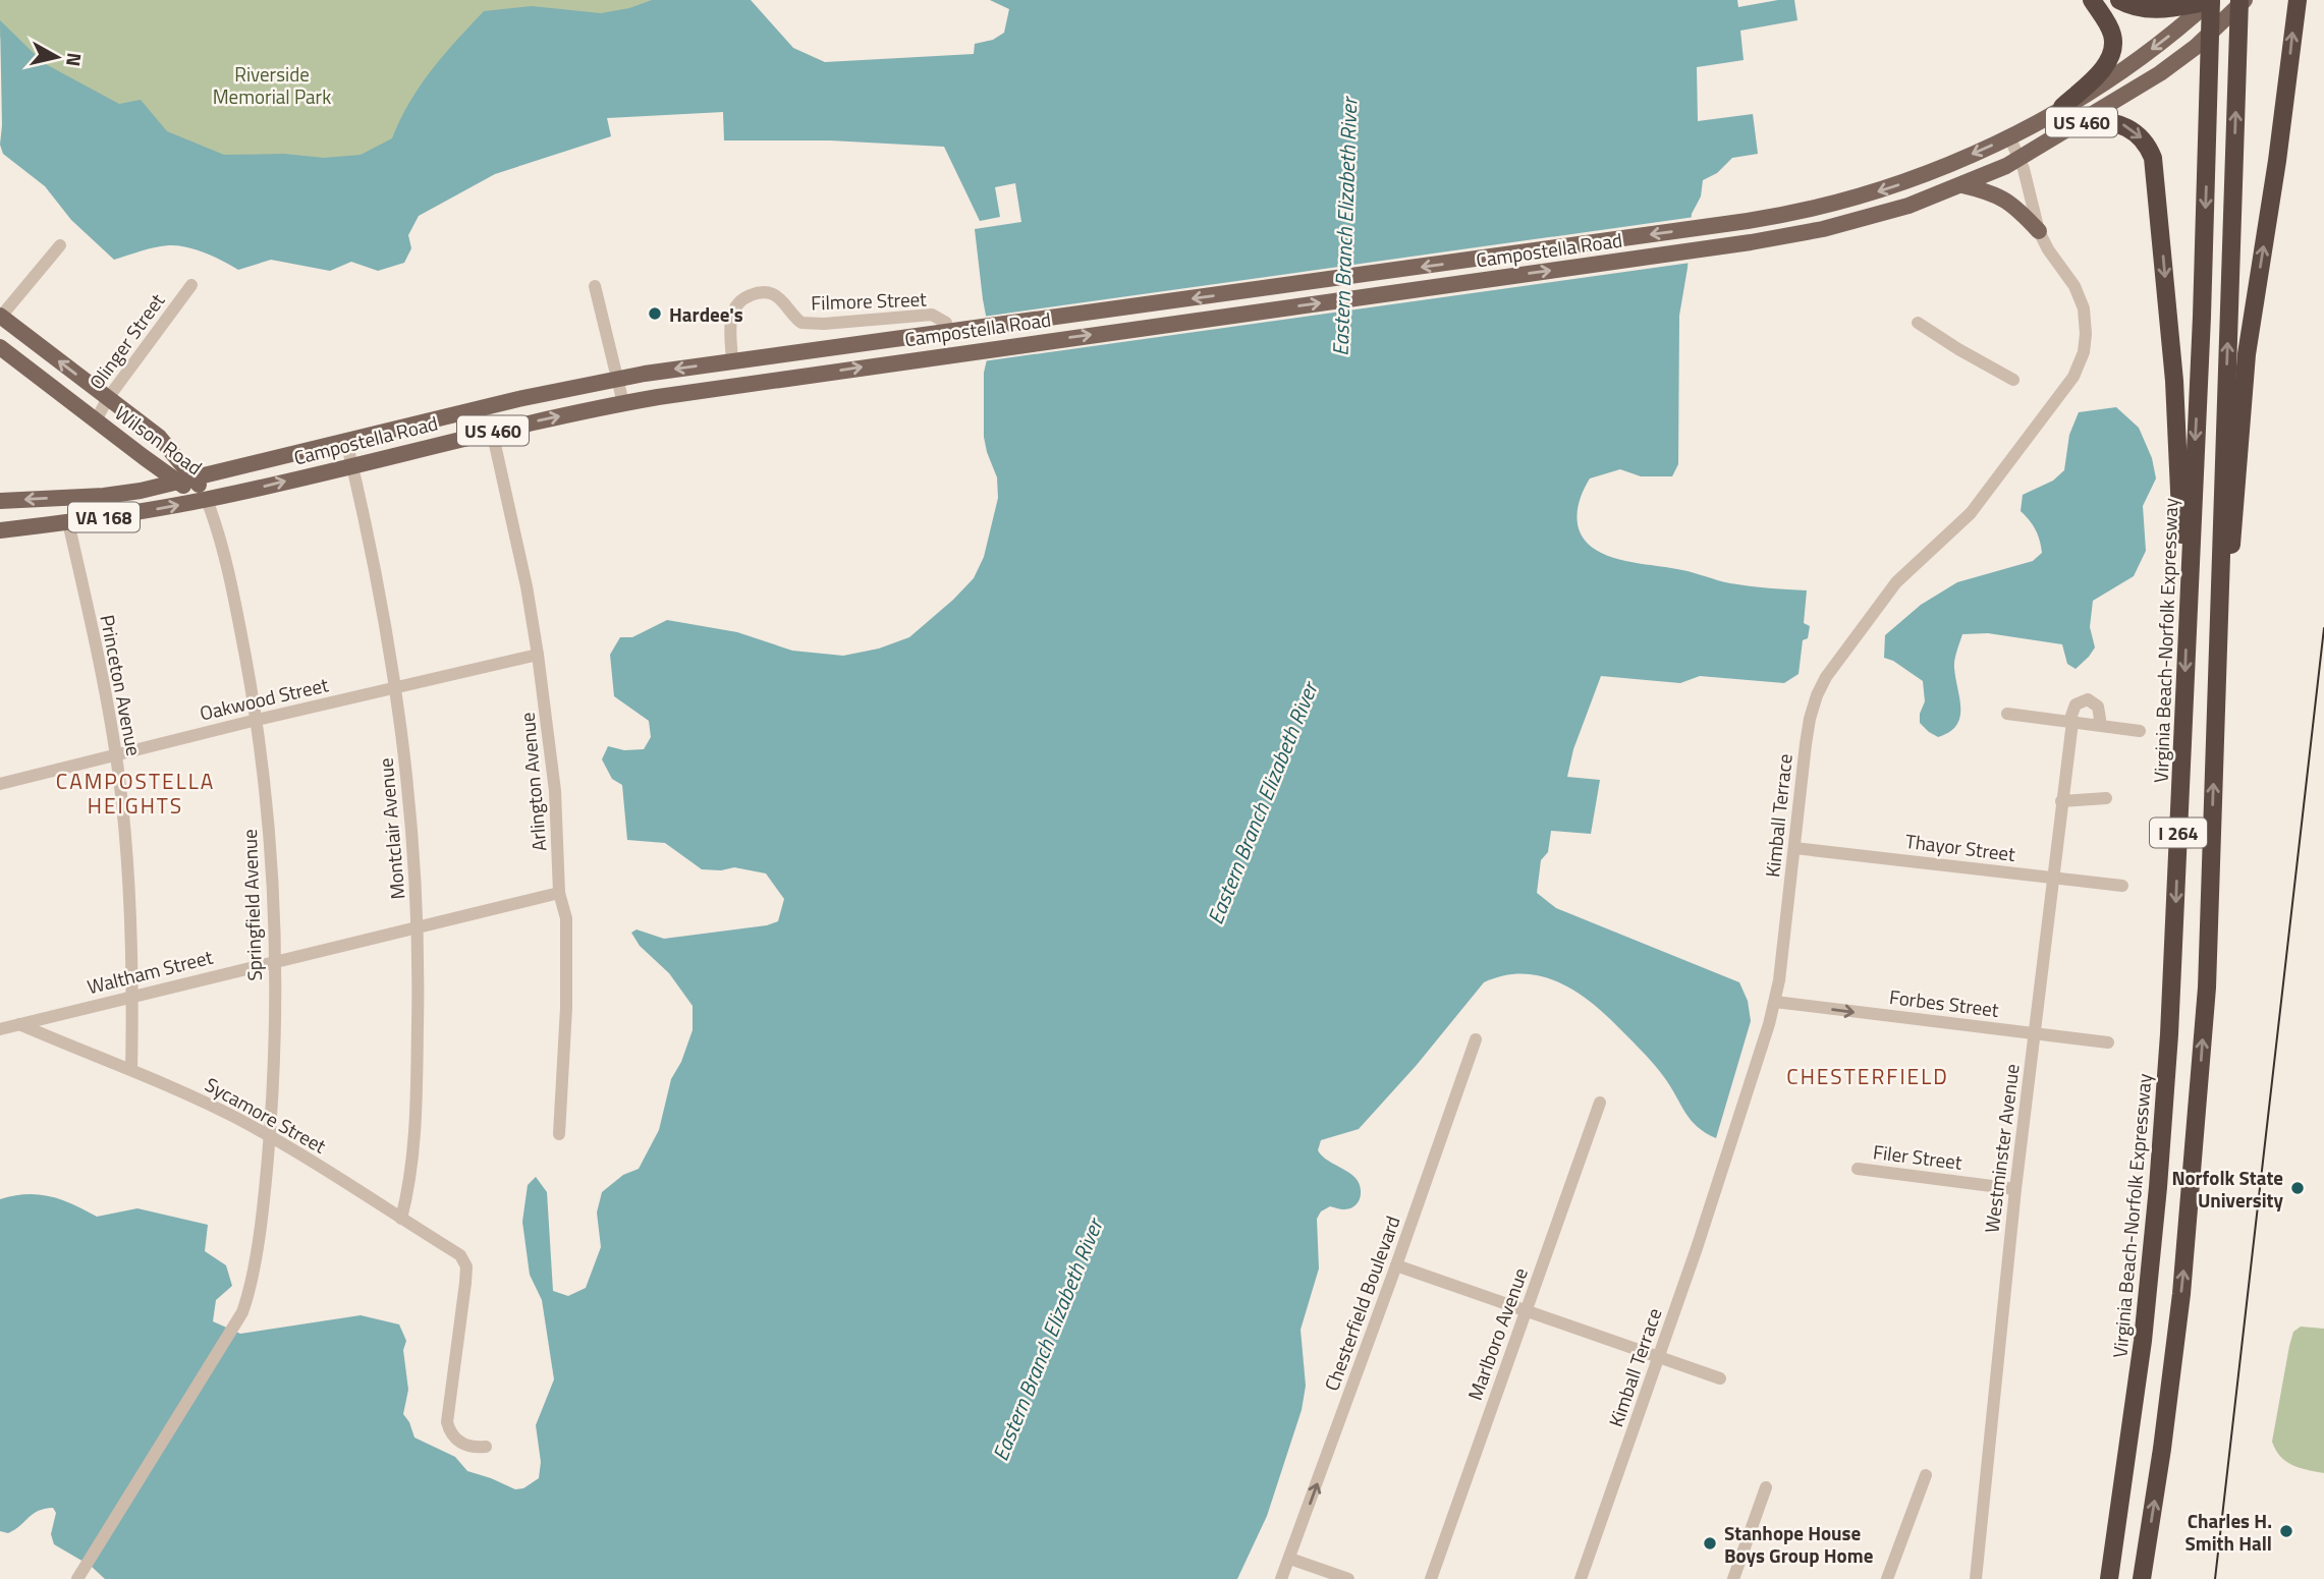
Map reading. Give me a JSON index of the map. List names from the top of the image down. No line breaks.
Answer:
{"streets":{"highway":["Virginia Beach-Norfolk Expressway","I 264"],"main road":["US 460","Campostella Road","Wilson Road","VA 168"],"street":["Filmore Street","Olinger Street","Princeton Avenue","Oakwood Street","Arlington Avenue","Kimball Terrace","Montclair Avenue","Thayor Street","Springfield Avenue","Waltham Street","Forbes Street","Sycamore Street","Westminster Avenue","Filer Street","Chesterfield Boulevard","Marlboro Avenue"]},"crossings":[["US 460","Campostella Road"],["US 460","Virginia Beach-Norfolk Expressway"],["US 460","Kimball Terrace"],["Campostella Road","Filmore Street"],["Campostella Road","Wilson Road"],["Campostella Road","Princeton Avenue"],["Campostella Road","Arlington Avenue"],["Campostella Road","Kimball Terrace"],["Campostella Road","Montclair Avenue"],["Campostella Road","Springfield Avenue"],["Olinger Street","Wilson Road"],["Wilson Road","Springfield Avenue"],["Princeton Avenue","Oakwood Street"],["Princeton Avenue","Waltham Street"],["Princeton Avenue","Sycamore Street"],["Oakwood Street","Arlington Avenue"],["Oakwood Street","Montclair Avenue"],["Oakwood Street","Springfield Avenue"],["Arlington Avenue","Waltham Street"],["Kimball Terrace","Thayor Street"],["Kimball Terrace","Forbes Street"],["Montclair Avenue","Waltham Street"],["Montclair Avenue","Sycamore Street"],["Thayor Street","Westminster Avenue"],["Springfield Avenue","Waltham Street"],["Springfield Avenue","Sycamore Street"],["Waltham Street","Sycamore Street"],["Forbes Street","Westminster Avenue"],["Westminster Avenue","Filer Street"]],"one_way":["Forbes Street","Chesterfield Boulevard"],"districts":["CAMPOSTELLA HEIGHTS","CHESTERFIELD"],"water":["Eastern Branch Elizabeth River"],"parks":["Riverside Memorial Park"],"places":["Hardee's","Norfolk State University","Charles H. Smith Hall","Stanhope House Boys Group Home"],"north":"right"}
